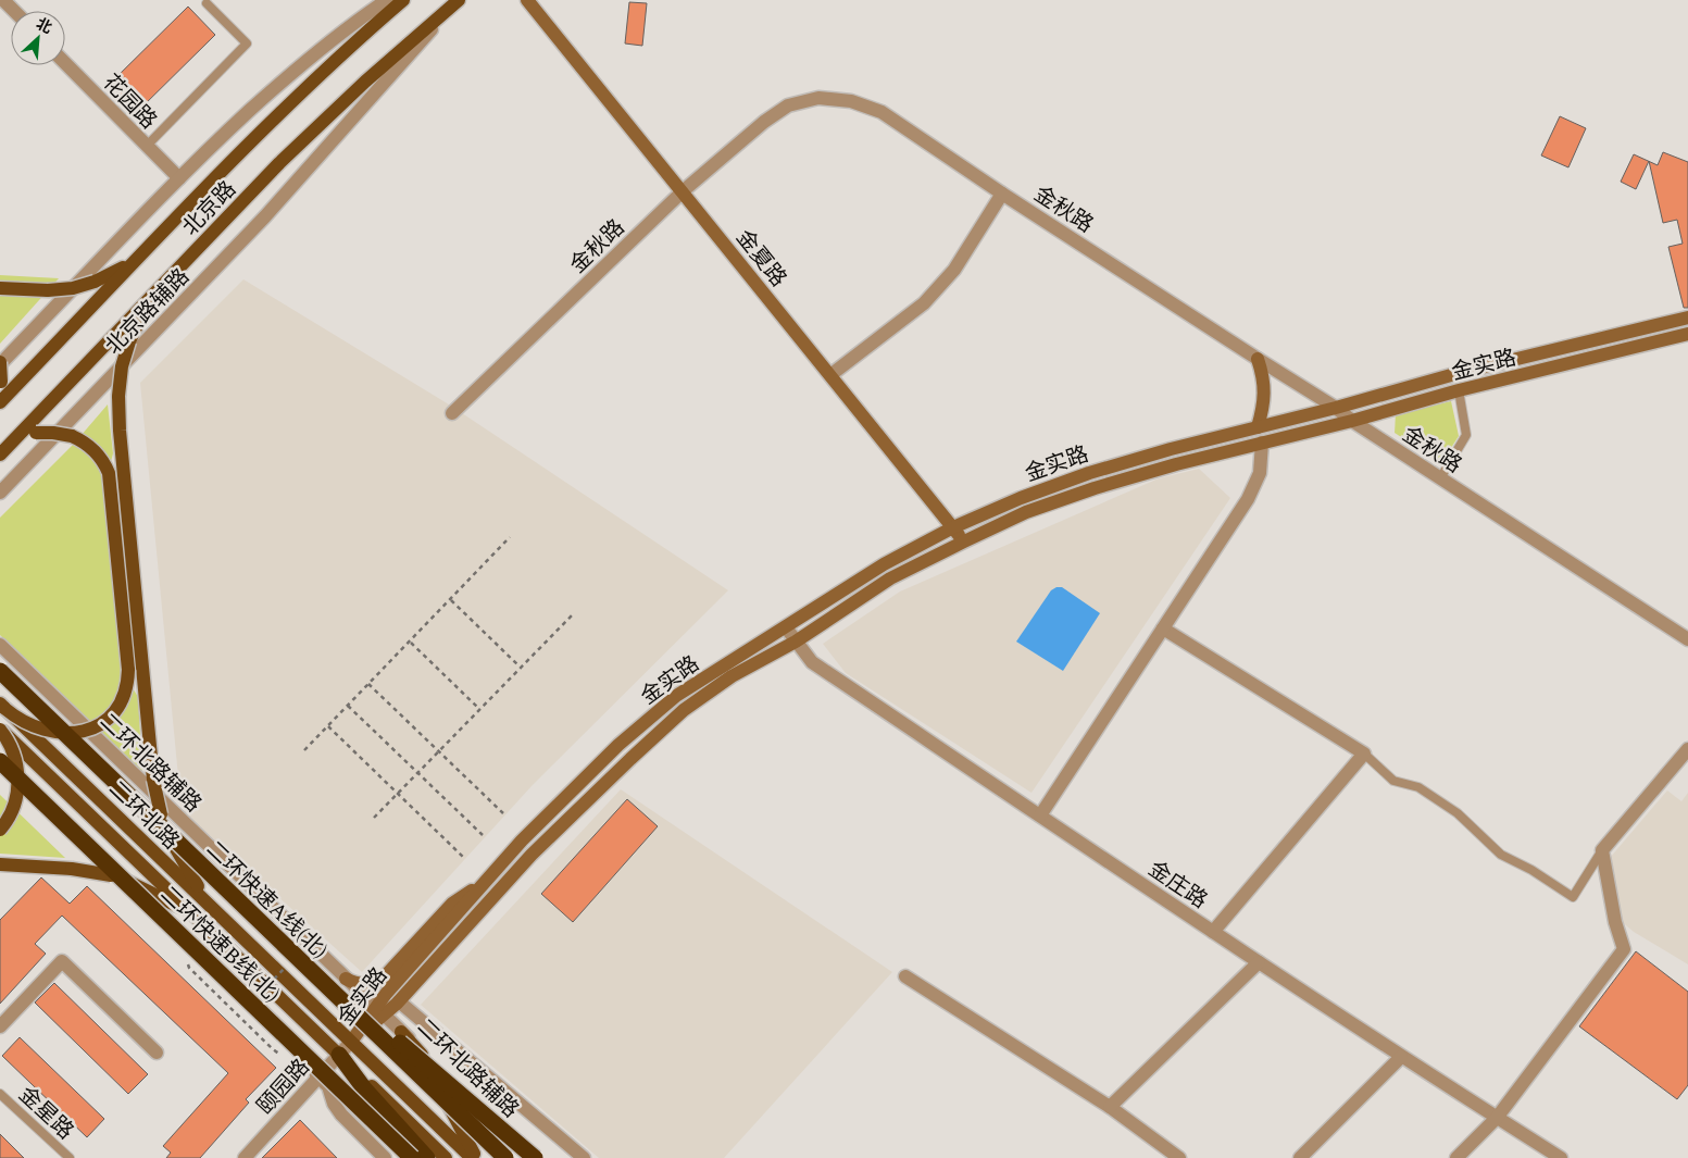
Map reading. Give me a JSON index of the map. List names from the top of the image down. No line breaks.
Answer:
{"streets":{"highway":["二环快速A线(北)","二环快速B线(北)"],"main road":["北京路","二环北路"],"street":["花园路","金秋路","金夏路","北京路辅路","金实路","二环北路辅路","金庄路","颐园路"],"lane":["金星路"]},"crossings":[["北京路","北京路辅路"],["金秋路","金夏路"],["金秋路","金实路"],["金夏路","金实路"],["金实路","二环北路辅路"],["金实路","二环北路"],["金实路","金庄路"],["金实路","颐园路"],["二环北路","颐园路"]],"north":"top right"}
